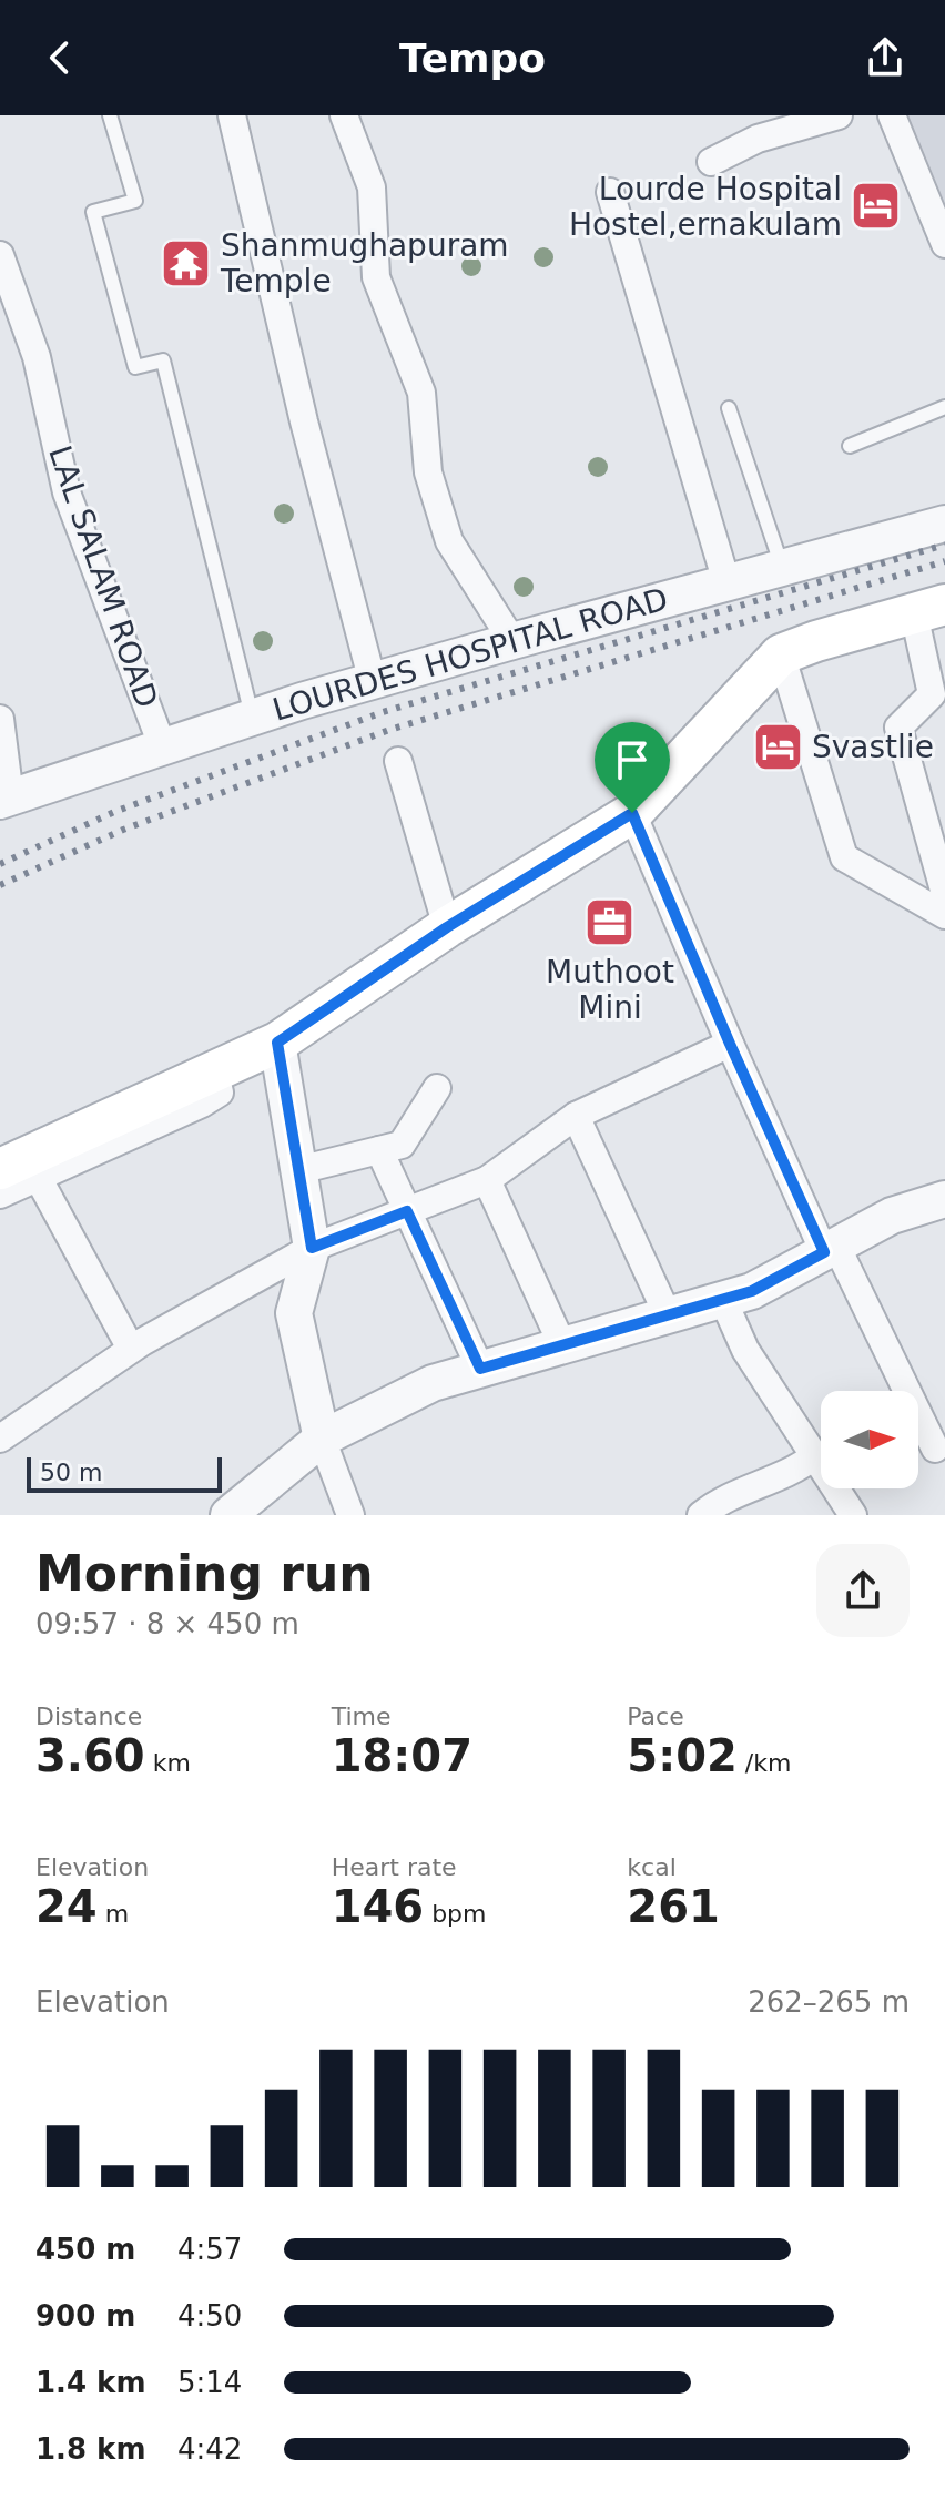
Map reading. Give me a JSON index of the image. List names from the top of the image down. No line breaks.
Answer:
{"streets":{"street":["LAL SALAM ROAD","LOURDES HOSPITAL ROAD"]},"crossings":[["LAL SALAM ROAD","LOURDES HOSPITAL ROAD"]],"places":{"hotel":["Lourde Hospital Hostel,ernakulam","Svastlie"],"temple":["Shanmughapuram Temple"],"office":["Muthoot Mini"]},"scale_bar":"50 m","north":"right","page":{"header":"Tempo","scale":"50 m","heading":["Morning run","09:57 · 8 × 450 m"],"stats":[["Distance","3.60 km"],["Time","18:07"],["Pace","5:02 /km"],["Elevation","24 m"],["Heart rate","146 bpm"],["kcal","261"]],"chart":["Elevation","262–265 m"],"list":[{"name":"450 m","note":"4:57"},{"name":"900 m","note":"4:50"},{"name":"1.4 km","note":"5:14"},{"name":"1.8 km","note":"4:42"}]}}
